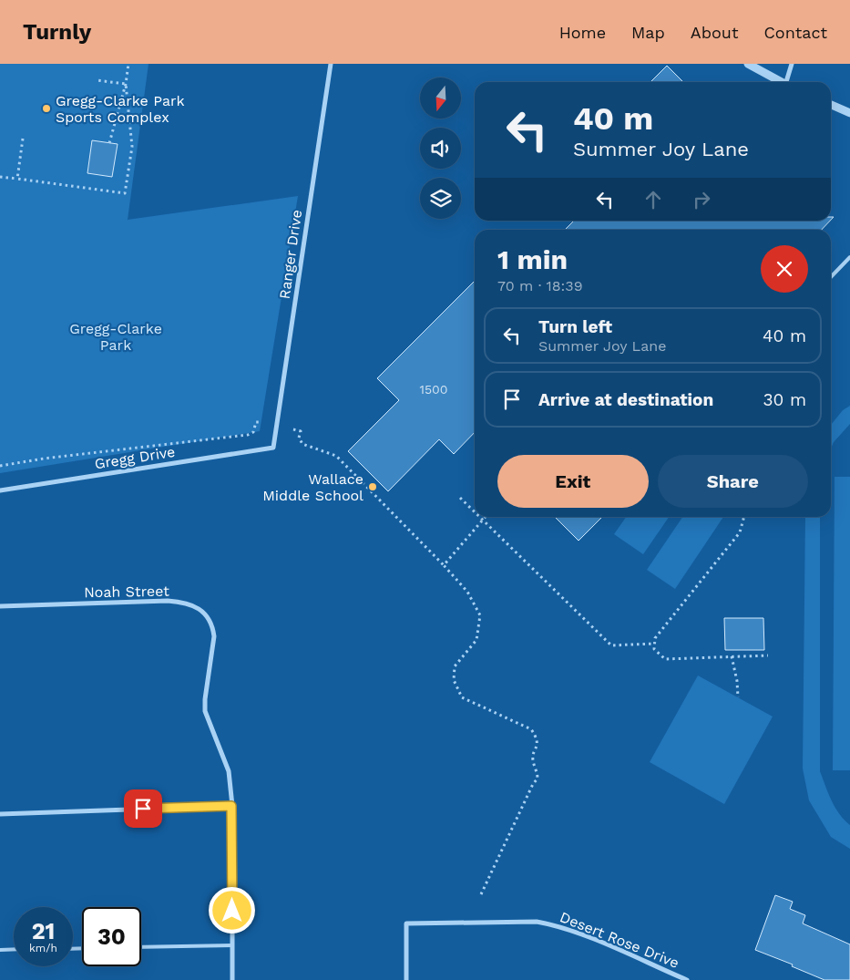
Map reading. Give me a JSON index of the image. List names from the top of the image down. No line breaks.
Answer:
{"streets":{"street":["Ranger Drive","Gregg Drive","Noah Street","Desert Rose Drive"]},"crossings":[["Ranger Drive","Gregg Drive"]],"parks":["Gregg-Clarke Park"],"places":["Gregg-Clarke Park Sports Complex","Wallace Middle School"],"house_numbers":["1500"],"north":"bottom","page":{"header":"Turnly","nav":["Home","Map","About","Contact"],"turn":["40 m","Summer Joy Lane"],"heading":["1 min","70 m · 18:39"],"list":[{"name":"Turn left","note":"Summer Joy Lane","value":"40 m"},{"name":"Arrive at destination","value":"30 m"}],"buttons":["Exit","Share"],"speed":"21 km/h","limit":"30"}}
